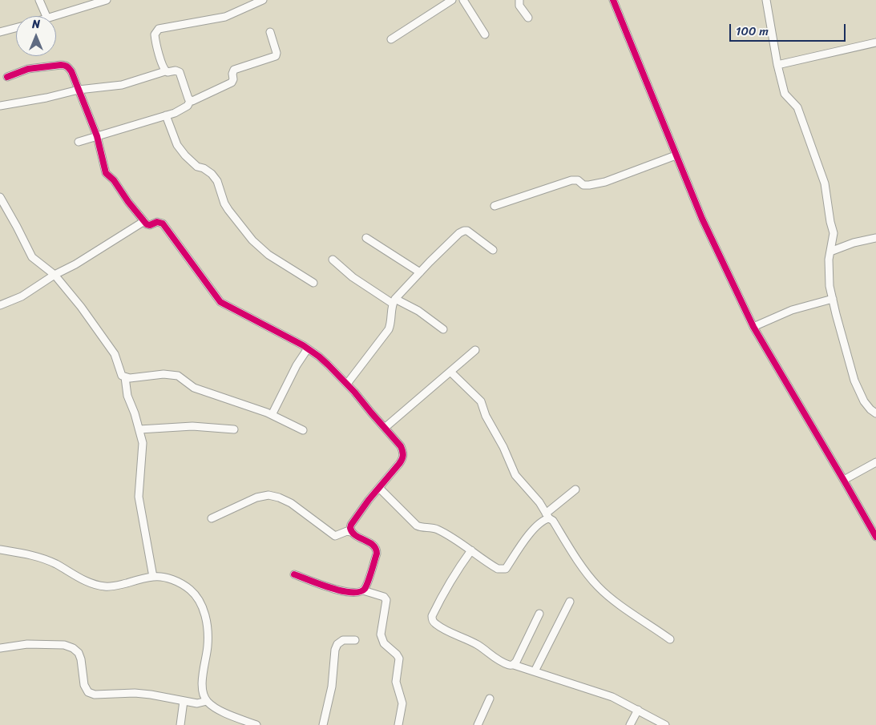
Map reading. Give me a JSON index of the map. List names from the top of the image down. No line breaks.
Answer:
{"scale_bar":"100 m","north":"top"}
